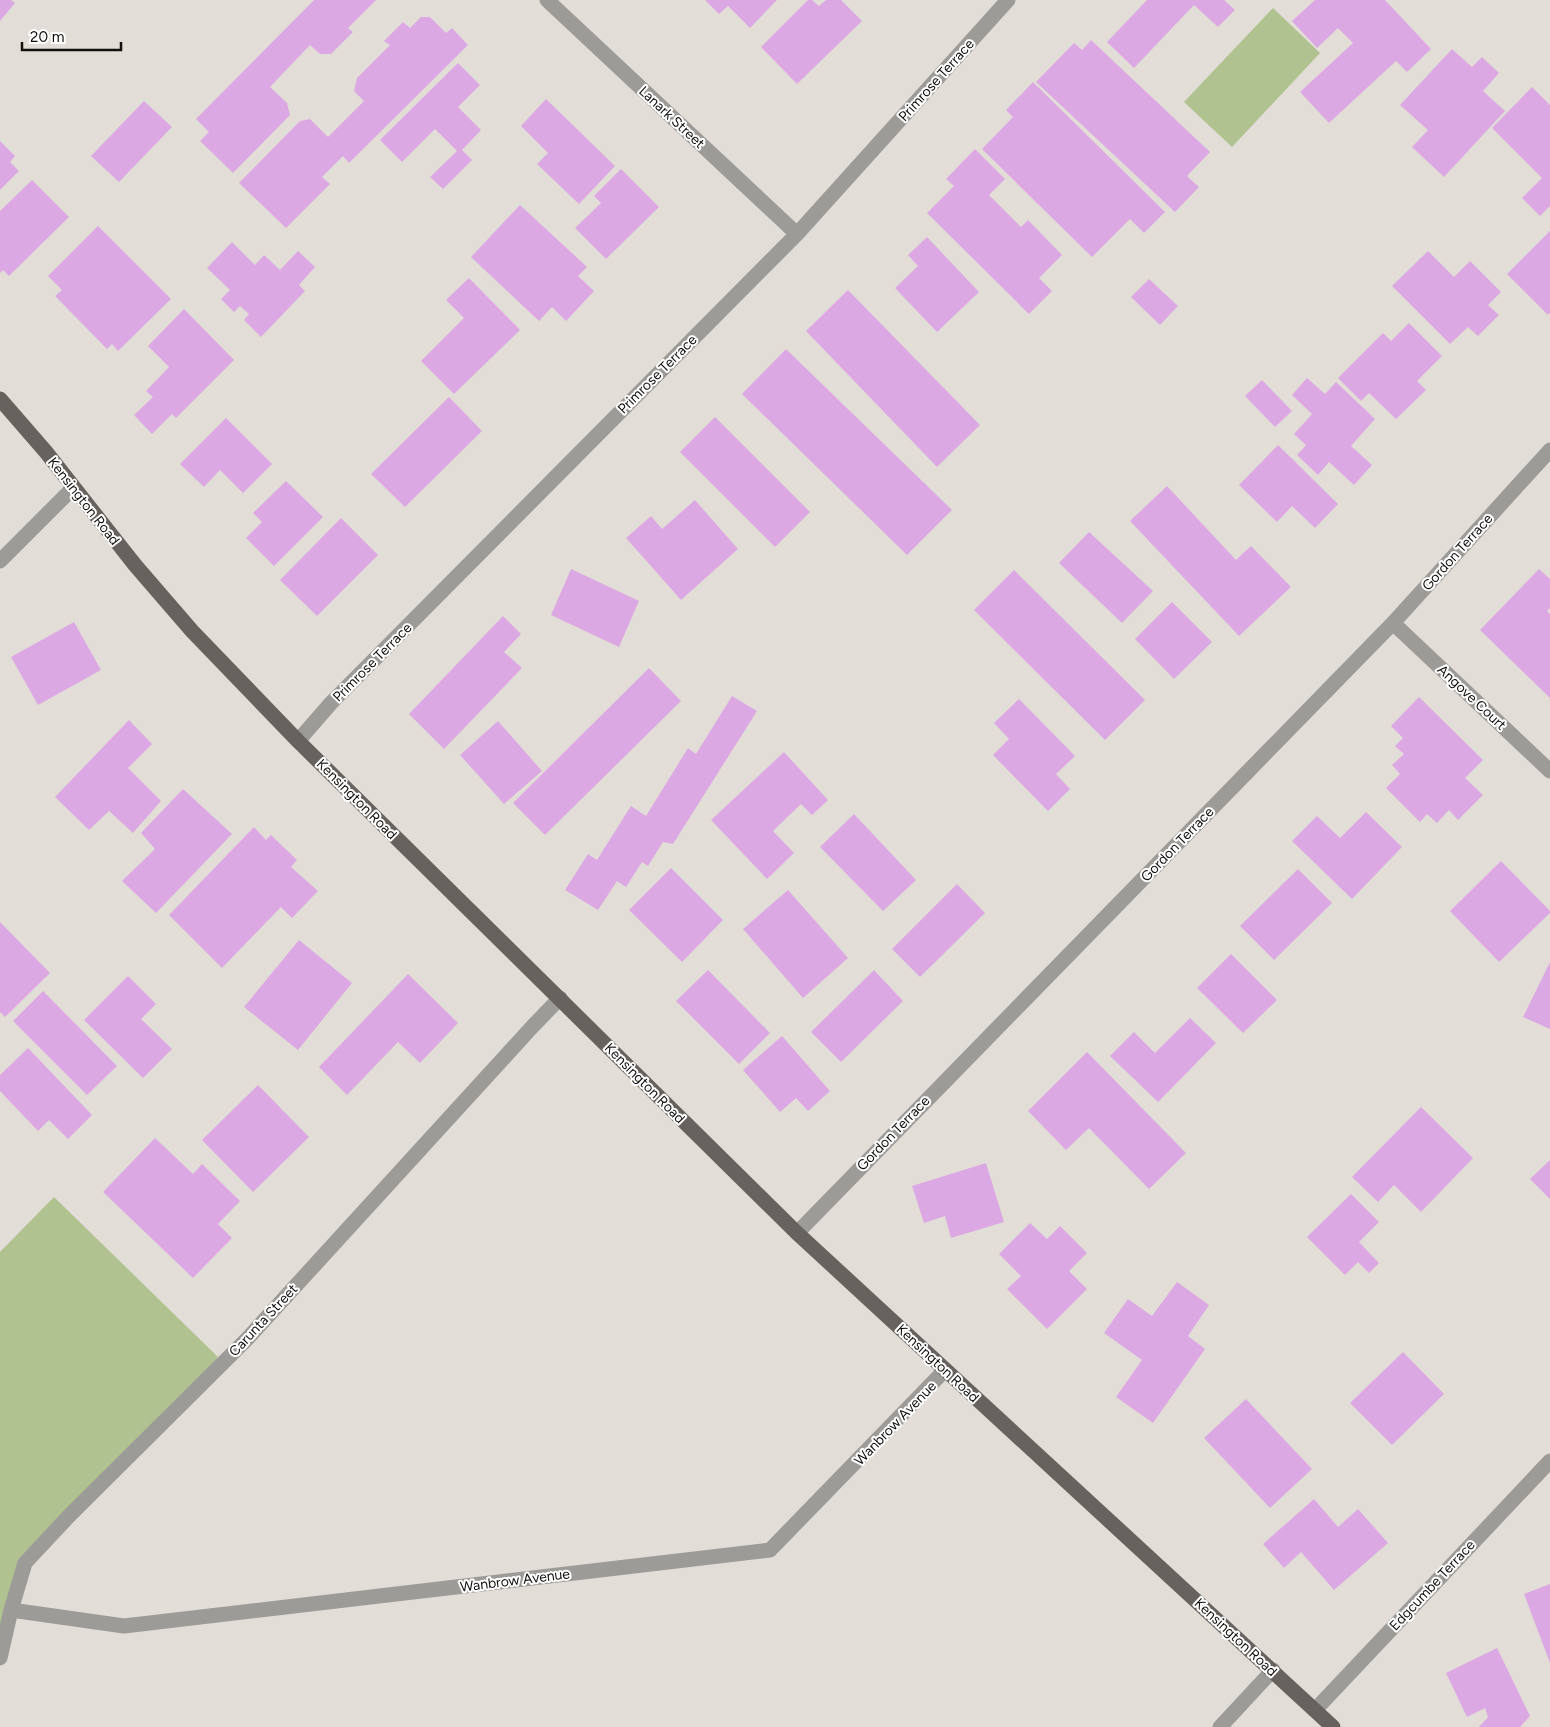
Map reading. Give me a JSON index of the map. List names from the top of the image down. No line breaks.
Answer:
{"streets":{"main road":["Kensington Road"],"street":["Primrose Terrace","Lanark Street","Gordon Terrace","Angove Court","Carunta Street","Wanbrow Avenue","Edgcumbe Terrace"]},"crossings":[["Primrose Terrace","Lanark Street"],["Primrose Terrace","Kensington Road"],["Kensington Road","Gordon Terrace"],["Kensington Road","Carunta Street"],["Kensington Road","Wanbrow Avenue"],["Kensington Road","Edgcumbe Terrace"],["Gordon Terrace","Angove Court"],["Carunta Street","Wanbrow Avenue"]],"scale_bar":"20 m"}
